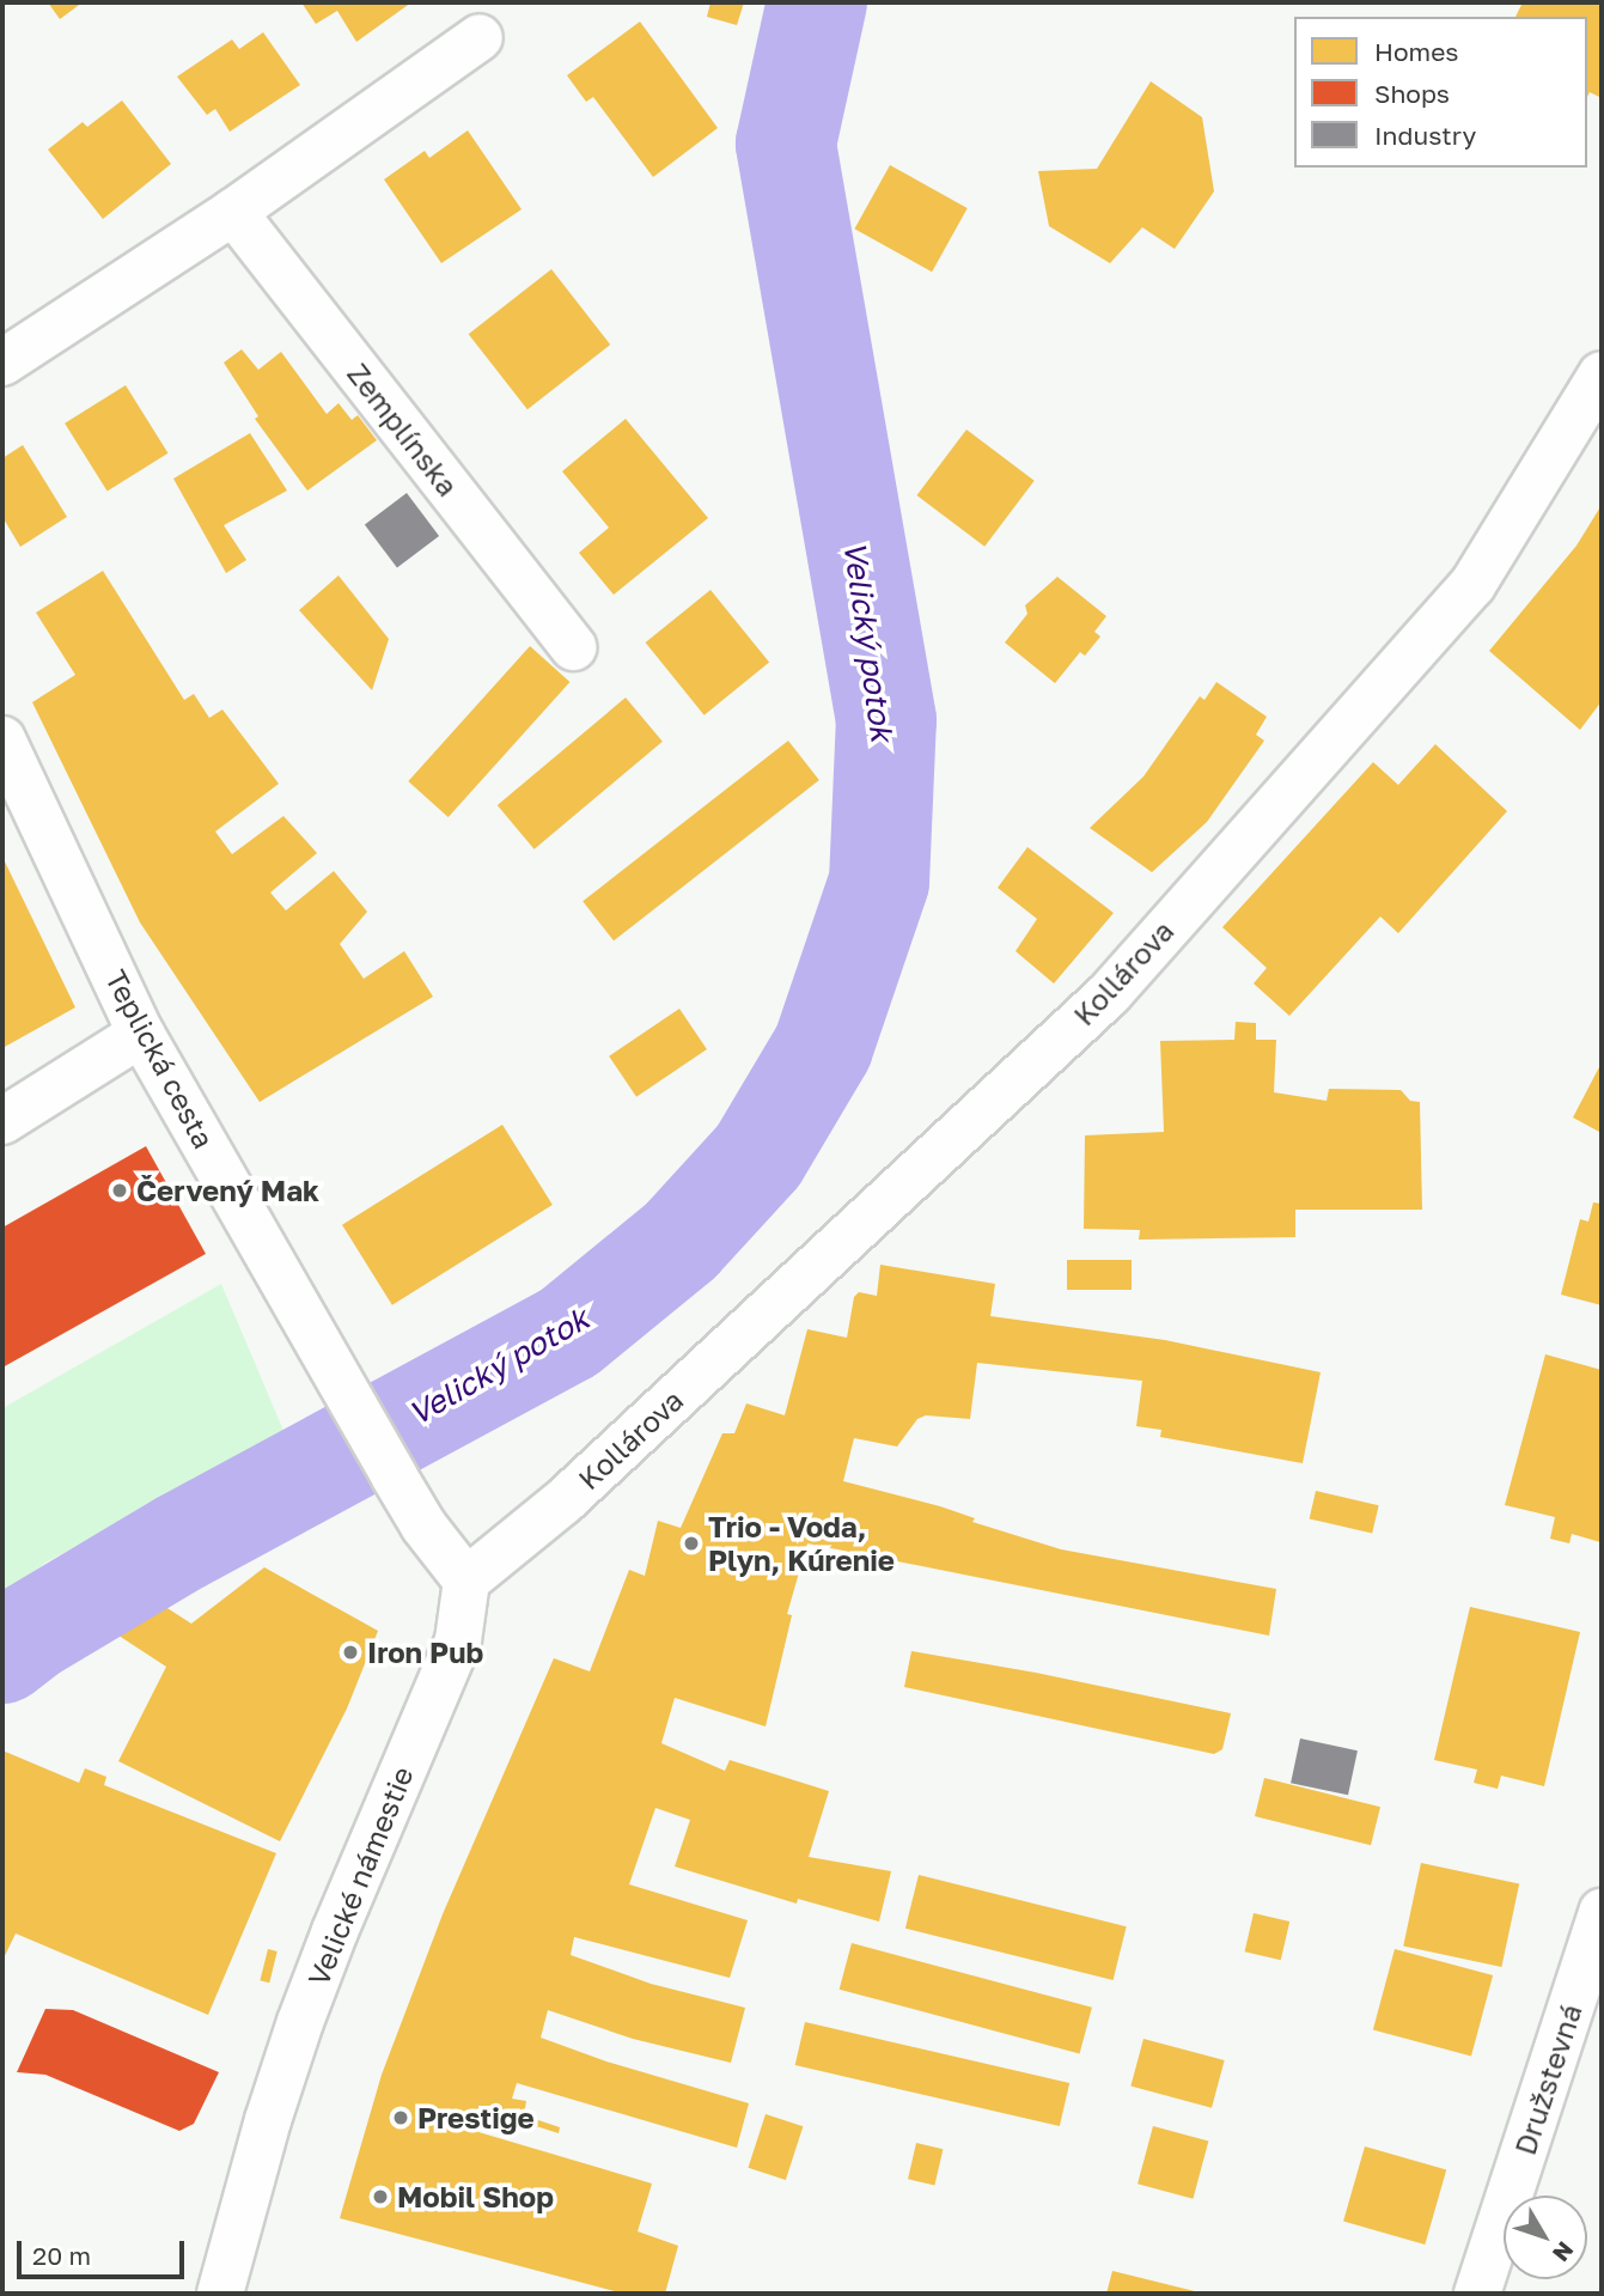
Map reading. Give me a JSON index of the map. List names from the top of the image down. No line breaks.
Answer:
{"streets":{"street":["Zemplínska","Kollárova","Teplická cesta","Velické námestie","Družstevná"]},"crossings":[["Kollárova","Teplická cesta"],["Kollárova","Velické námestie"],["Teplická cesta","Velické námestie"]],"water":["Velický potok"],"places":["Červený Mak","Trio - Voda, Plyn, Kúrenie","Iron Pub","Prestige","Mobil Shop"],"legend":["Homes","Shops","Industry"],"scale_bar":"20 m","north":"bottom right"}
